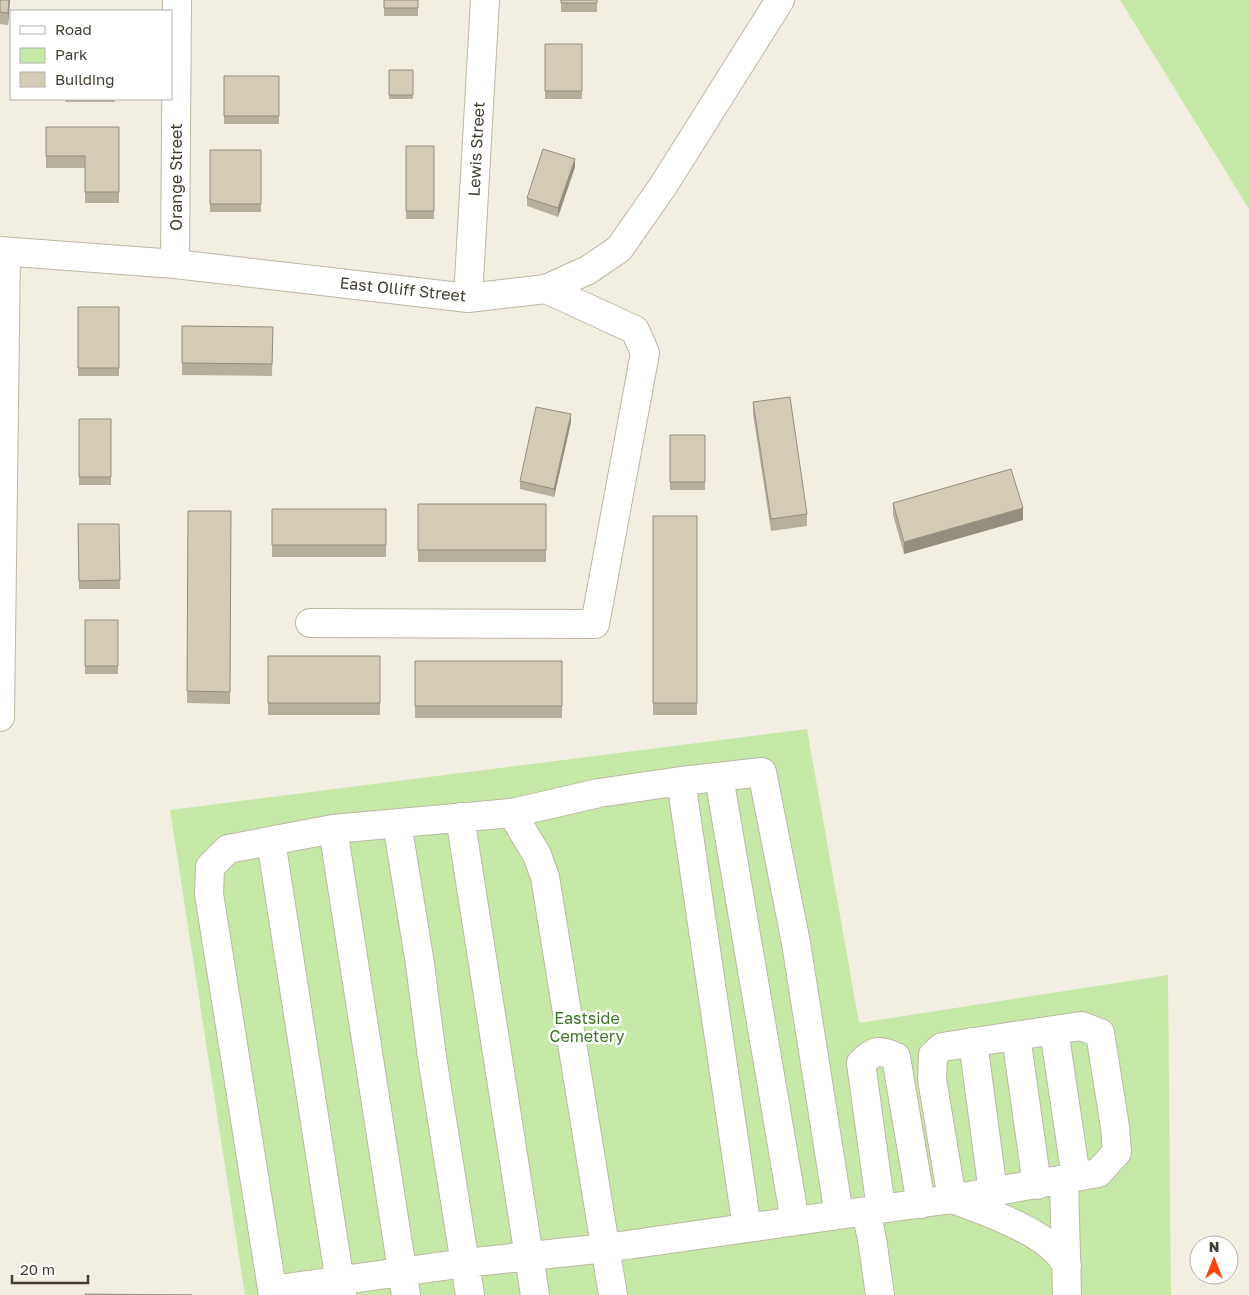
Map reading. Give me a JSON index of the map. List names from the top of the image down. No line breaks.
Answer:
{"streets":{"street":["Lewis Street","Orange Street","East Olliff Street"]},"crossings":[["Lewis Street","East Olliff Street"],["Orange Street","East Olliff Street"]],"parks":["Eastside Cemetery"],"legend":["Road","Park","Building"],"scale_bar":"20 m","north":"top"}
